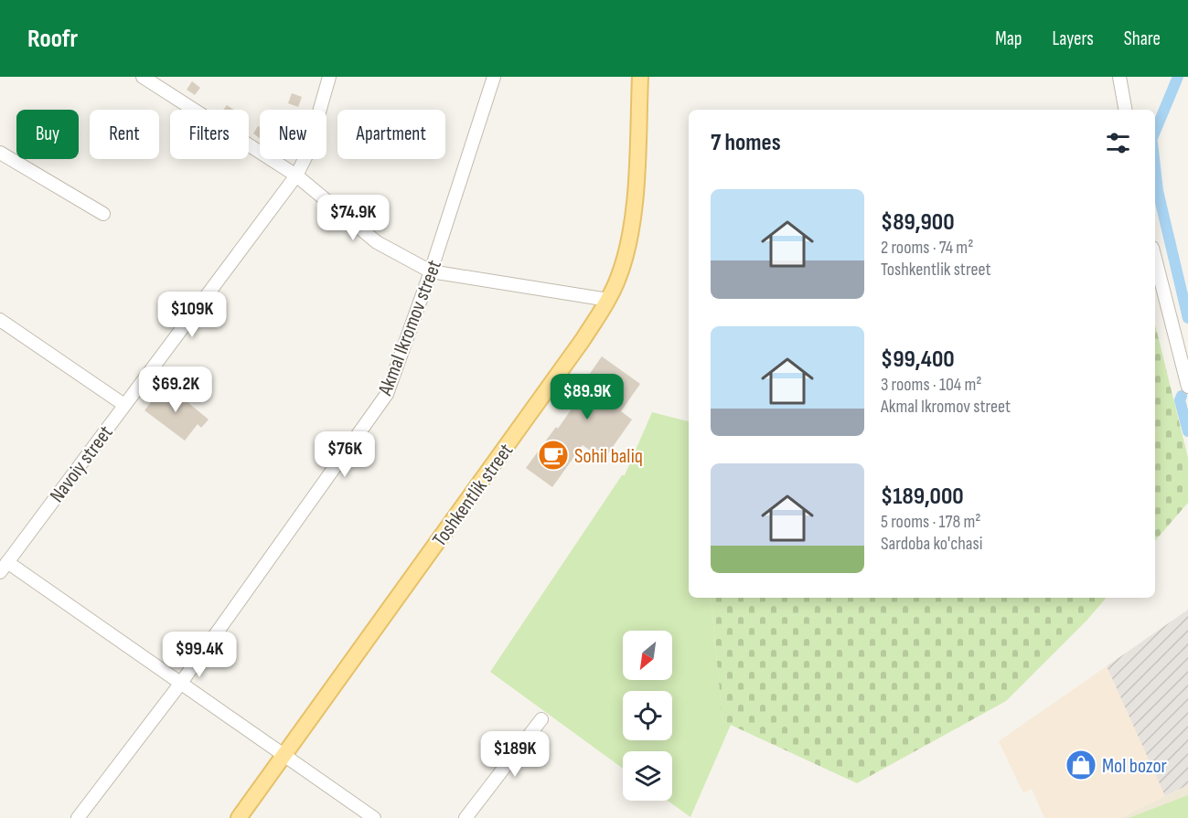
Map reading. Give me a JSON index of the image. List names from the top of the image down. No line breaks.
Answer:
{"streets":{"main road":["Toshkentlik street"],"street":["Akmal Ikromov street","Navoiy street"]},"places":{"cafe":["Sohil baliq"],"shop":["Mol bozor"]},"north":"bottom left","page":{"header":"Roofr","nav":["Map","Layers","Share"],"chip":["Buy","Rent","Filters","New","Apartment"],"heading":"7 homes","list":[{"name":"$89,900","note":"2 rooms · 74 m² · Toshkentlik street"},{"name":"$99,400","note":"3 rooms · 104 m² · Akmal Ikromov street"},{"name":"$189,000","note":"5 rooms · 178 m² · Sardoba ko'chasi"}],"price":["$74.9K","$109K","$69.2K","$89.9K","$76K","$99.4K","$189K"]}}
